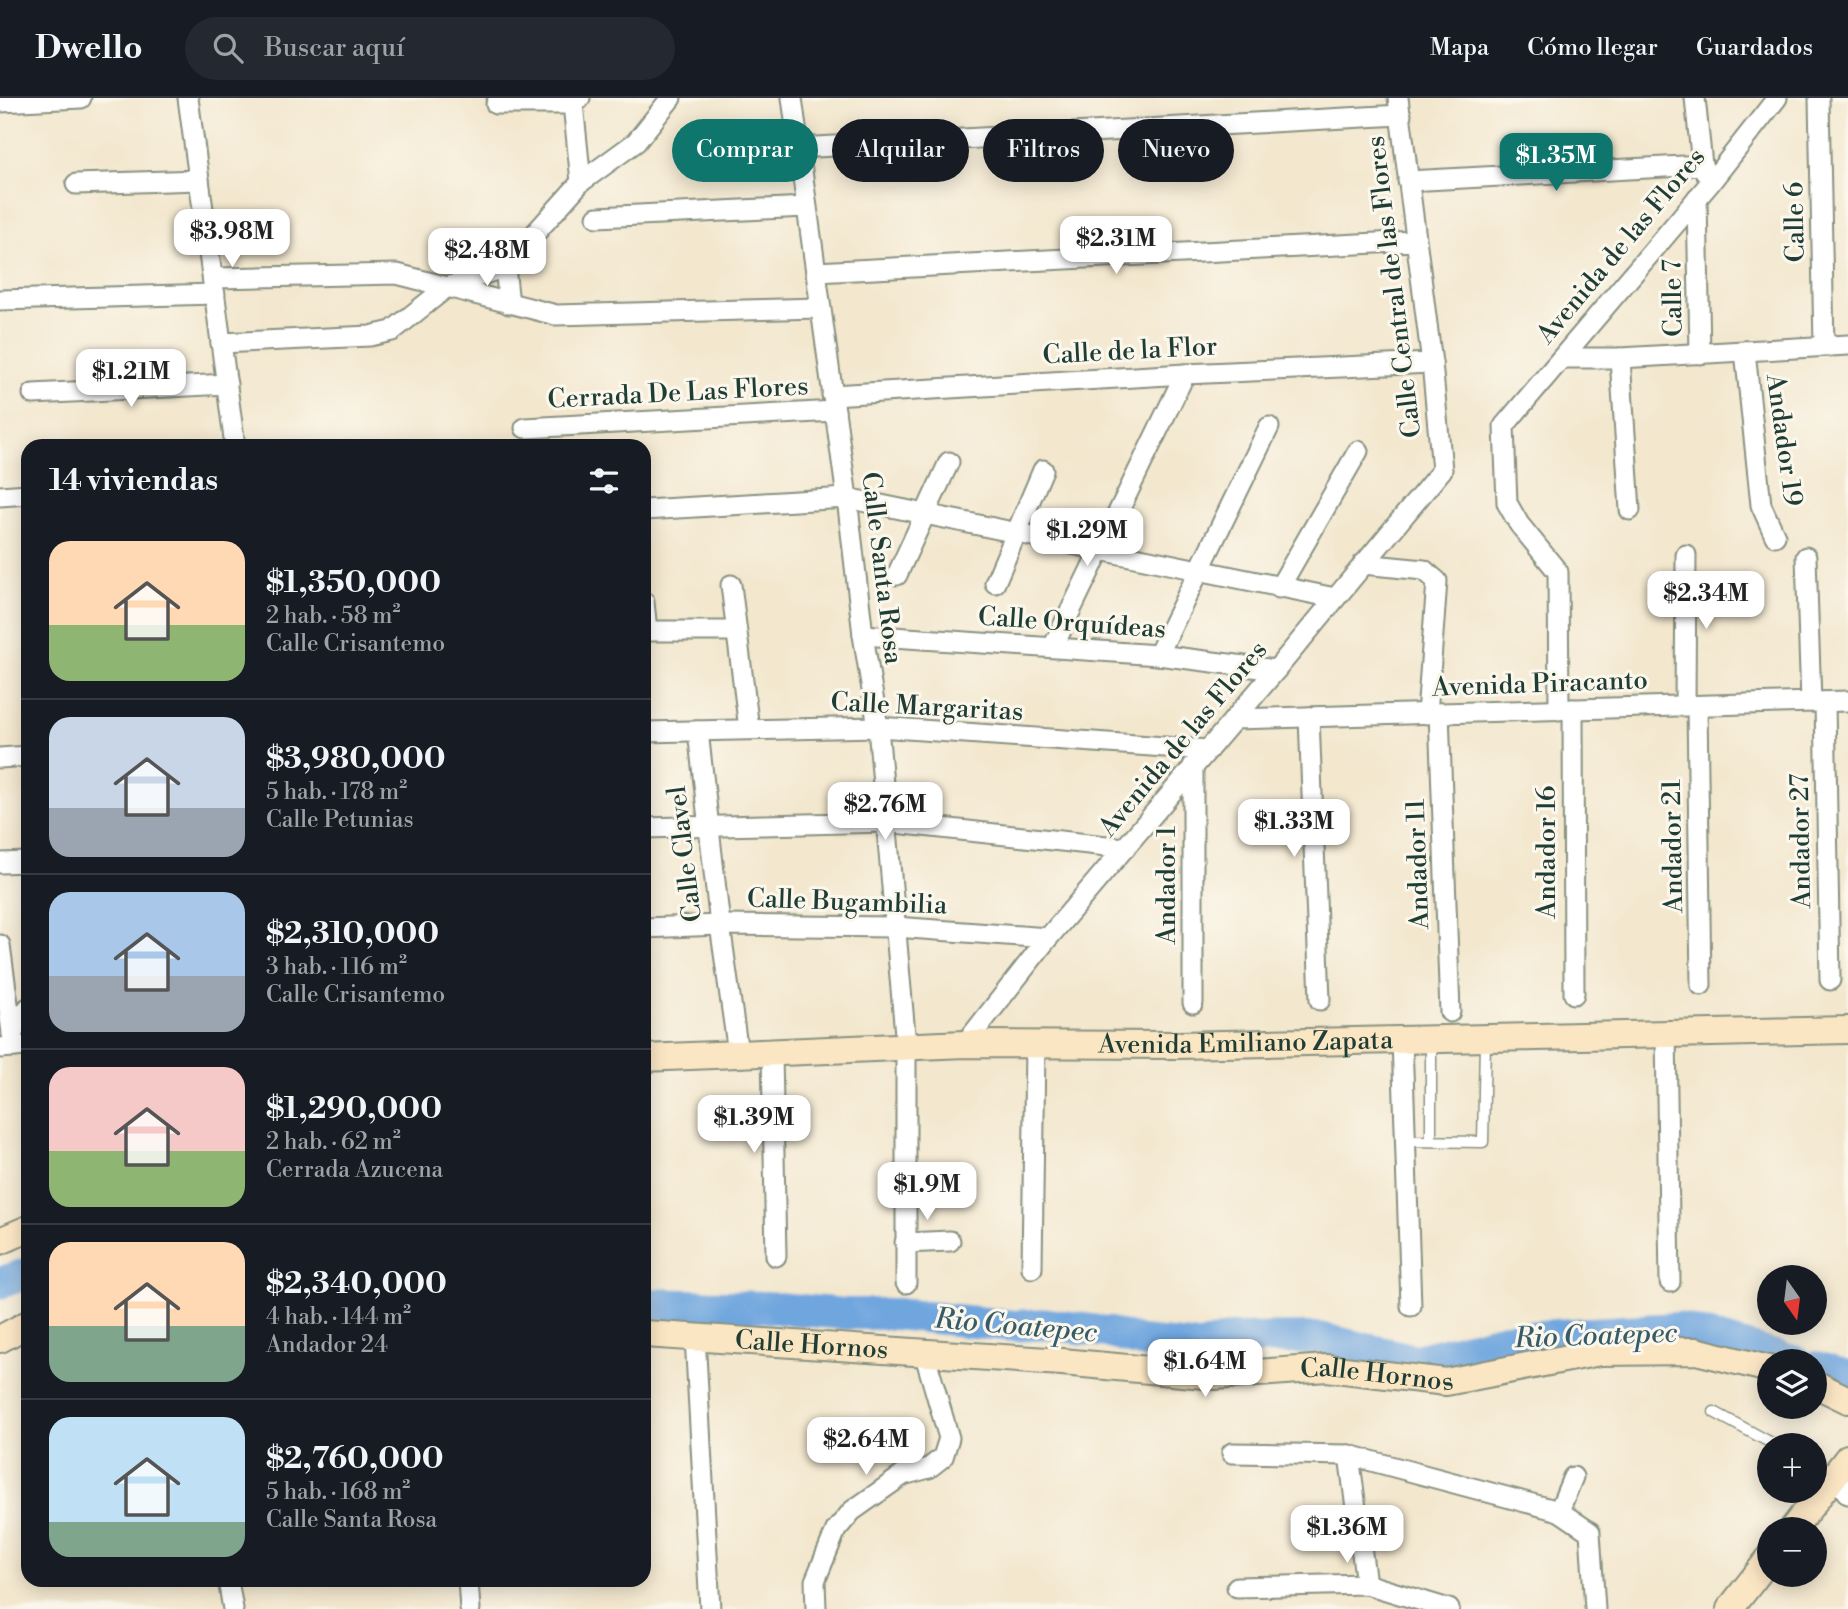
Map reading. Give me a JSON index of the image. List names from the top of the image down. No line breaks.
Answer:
{"streets":{"street":["Calle 6","Avenida de las Flores","Calle Central de las Flores","Calle 7","Calle de la Flor","Cerrada De Las Flores","Andador 19","Calle Santa Rosa","Calle Orquídeas","Avenida Piracanto","Calle Margaritas","Andador 27","Andador 21","Andador 16","Calle Clavel","Andador 11","Andador 1","Calle Bugambilia","Avenida Emiliano Zapata","Calle Hornos"]},"crossings":[["Avenida de las Flores","Calle Central de las Flores"],["Avenida de las Flores","Calle 7"],["Avenida de las Flores","Calle Orquídeas"],["Avenida de las Flores","Avenida Piracanto"],["Avenida de las Flores","Calle Margaritas"],["Avenida de las Flores","Andador 16"],["Avenida de las Flores","Andador 11"],["Avenida de las Flores","Andador 1"],["Avenida de las Flores","Calle Bugambilia"],["Avenida de las Flores","Avenida Emiliano Zapata"],["Calle Central de las Flores","Calle de la Flor"],["Calle de la Flor","Cerrada De Las Flores"],["Calle de la Flor","Calle Santa Rosa"],["Cerrada De Las Flores","Calle Santa Rosa"],["Calle Santa Rosa","Calle Orquídeas"],["Calle Santa Rosa","Calle Margaritas"],["Calle Santa Rosa","Calle Bugambilia"],["Calle Santa Rosa","Avenida Emiliano Zapata"],["Avenida Piracanto","Andador 27"],["Avenida Piracanto","Andador 21"],["Avenida Piracanto","Andador 16"],["Avenida Piracanto","Andador 11"],["Calle Margaritas","Calle Clavel"],["Calle Clavel","Calle Bugambilia"],["Calle Clavel","Avenida Emiliano Zapata"]],"water":["Rio Coatepec"],"north":"bottom","page":{"header":"Dwello","search":"Buscar aquí","nav":["Mapa","Cómo llegar","Guardados"],"chip":["Comprar","Alquilar","Filtros","Nuevo"],"price":["$1.35M","$3.98M","$2.31M","$2.48M","$1.21M","$1.29M","$2.34M","$2.76M","$1.33M","$1.39M","$1.9M","$1.64M","$2.64M","$1.36M"],"heading":"14 viviendas","list":[{"name":"$1,350,000","note":"2 hab. · 58 m² · Calle Crisantemo"},{"name":"$3,980,000","note":"5 hab. · 178 m² · Calle Petunias"},{"name":"$2,310,000","note":"3 hab. · 116 m² · Calle Crisantemo"},{"name":"$1,290,000","note":"2 hab. · 62 m² · Cerrada Azucena"},{"name":"$2,340,000","note":"4 hab. · 144 m² · Andador 24"},{"name":"$2,760,000","note":"5 hab. · 168 m² · Calle Santa Rosa"}],"map_buttons":["+","−"]}}
